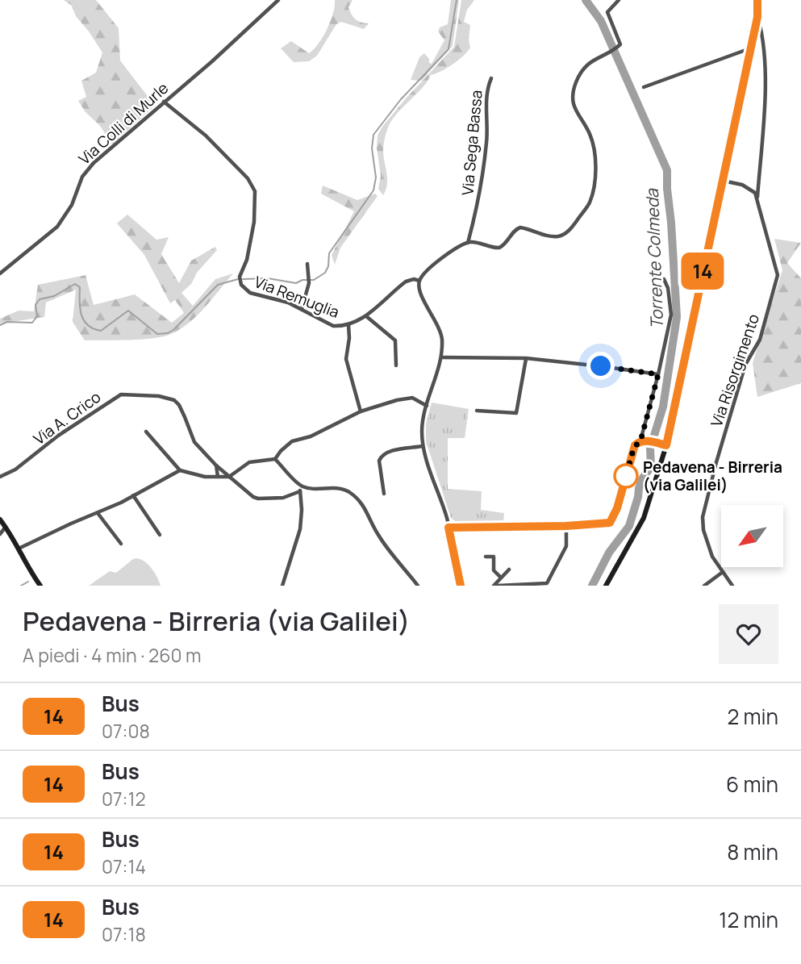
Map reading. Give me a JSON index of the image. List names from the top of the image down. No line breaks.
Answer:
{"streets":{"street":["Via Colli di Murle","Via Sega Bassa","Via Remuglia","Via Risorgimento","Via A. Crico"]},"crossings":[["Via Colli di Murle","Via Remuglia"]],"water":["Torrente Colmeda"],"places":["Pedavena - Birreria (via Galilei)"],"lines":["bus line 14"],"north":"bottom left","page":{"on_map":"14","heading":["Pedavena - Birreria (via Galilei)","A piedi · 4 min · 260 m"],"list":[{"mark":"14","name":"Bus","note":"07:08","value":"2 min"},{"mark":"14","name":"Bus","note":"07:12","value":"6 min"},{"mark":"14","name":"Bus","note":"07:14","value":"8 min"},{"mark":"14","name":"Bus","note":"07:18","value":"12 min"}]}}
